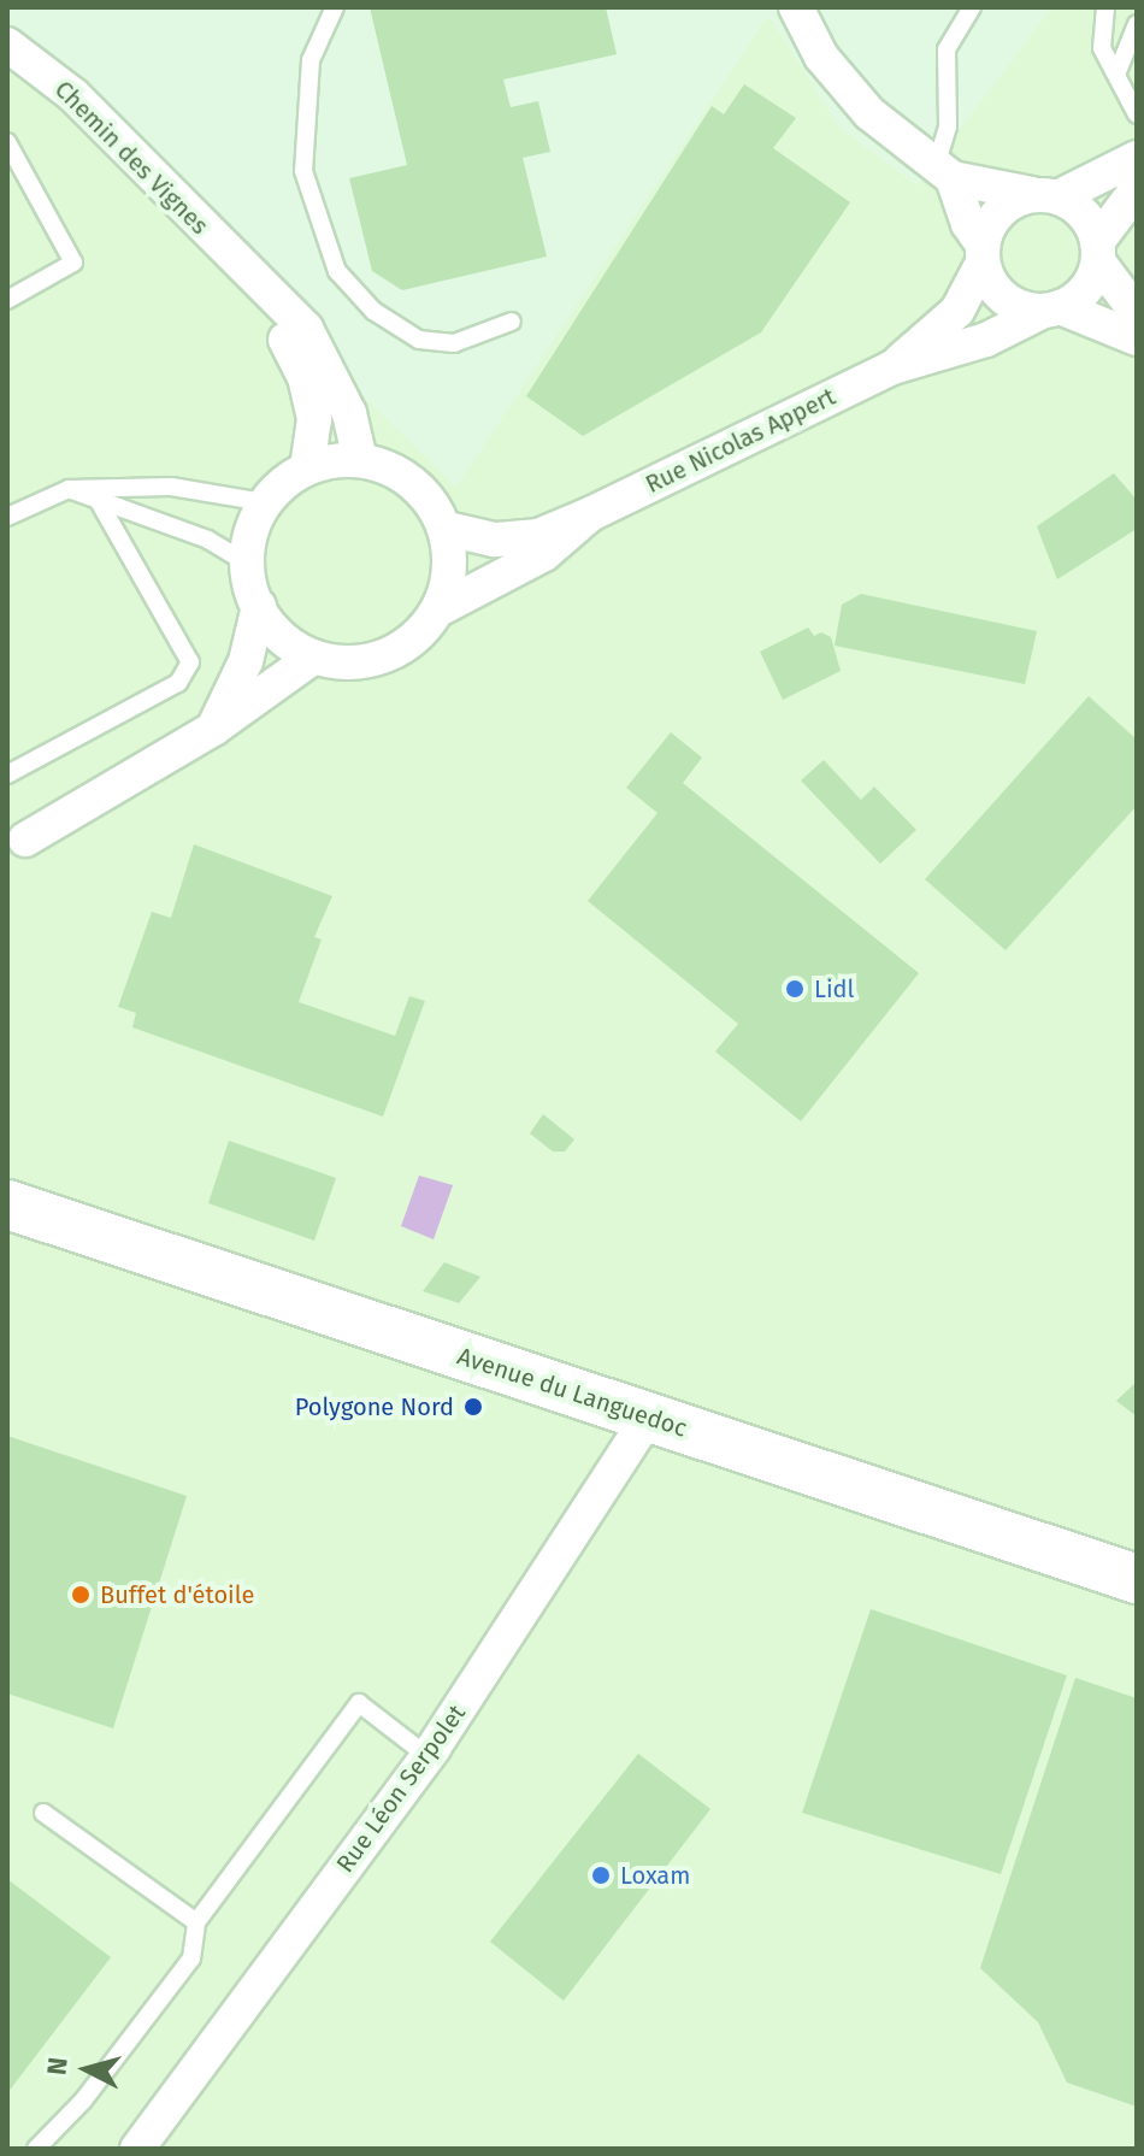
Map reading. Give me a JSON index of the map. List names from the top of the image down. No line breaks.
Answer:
{"streets":{"main road":["Avenue du Languedoc"],"street":["Chemin des Vignes","Rue Nicolas Appert","Rue Léon Serpolet"]},"crossings":[["Chemin des Vignes","Rue Nicolas Appert"],["Avenue du Languedoc","Rue Léon Serpolet"]],"places":["Lidl","Polygone Nord","Buffet d'étoile","Loxam"],"north":"left"}
